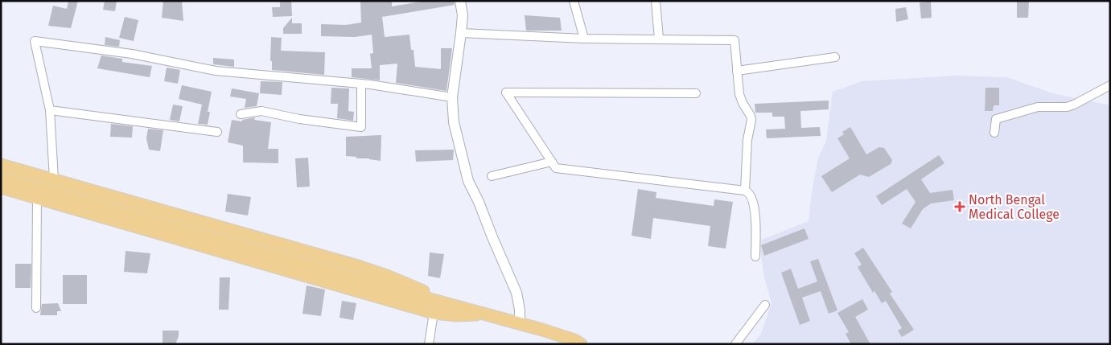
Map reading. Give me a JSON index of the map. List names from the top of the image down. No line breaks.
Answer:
{"places":{"health":["North Bengal Medical College"]}}
